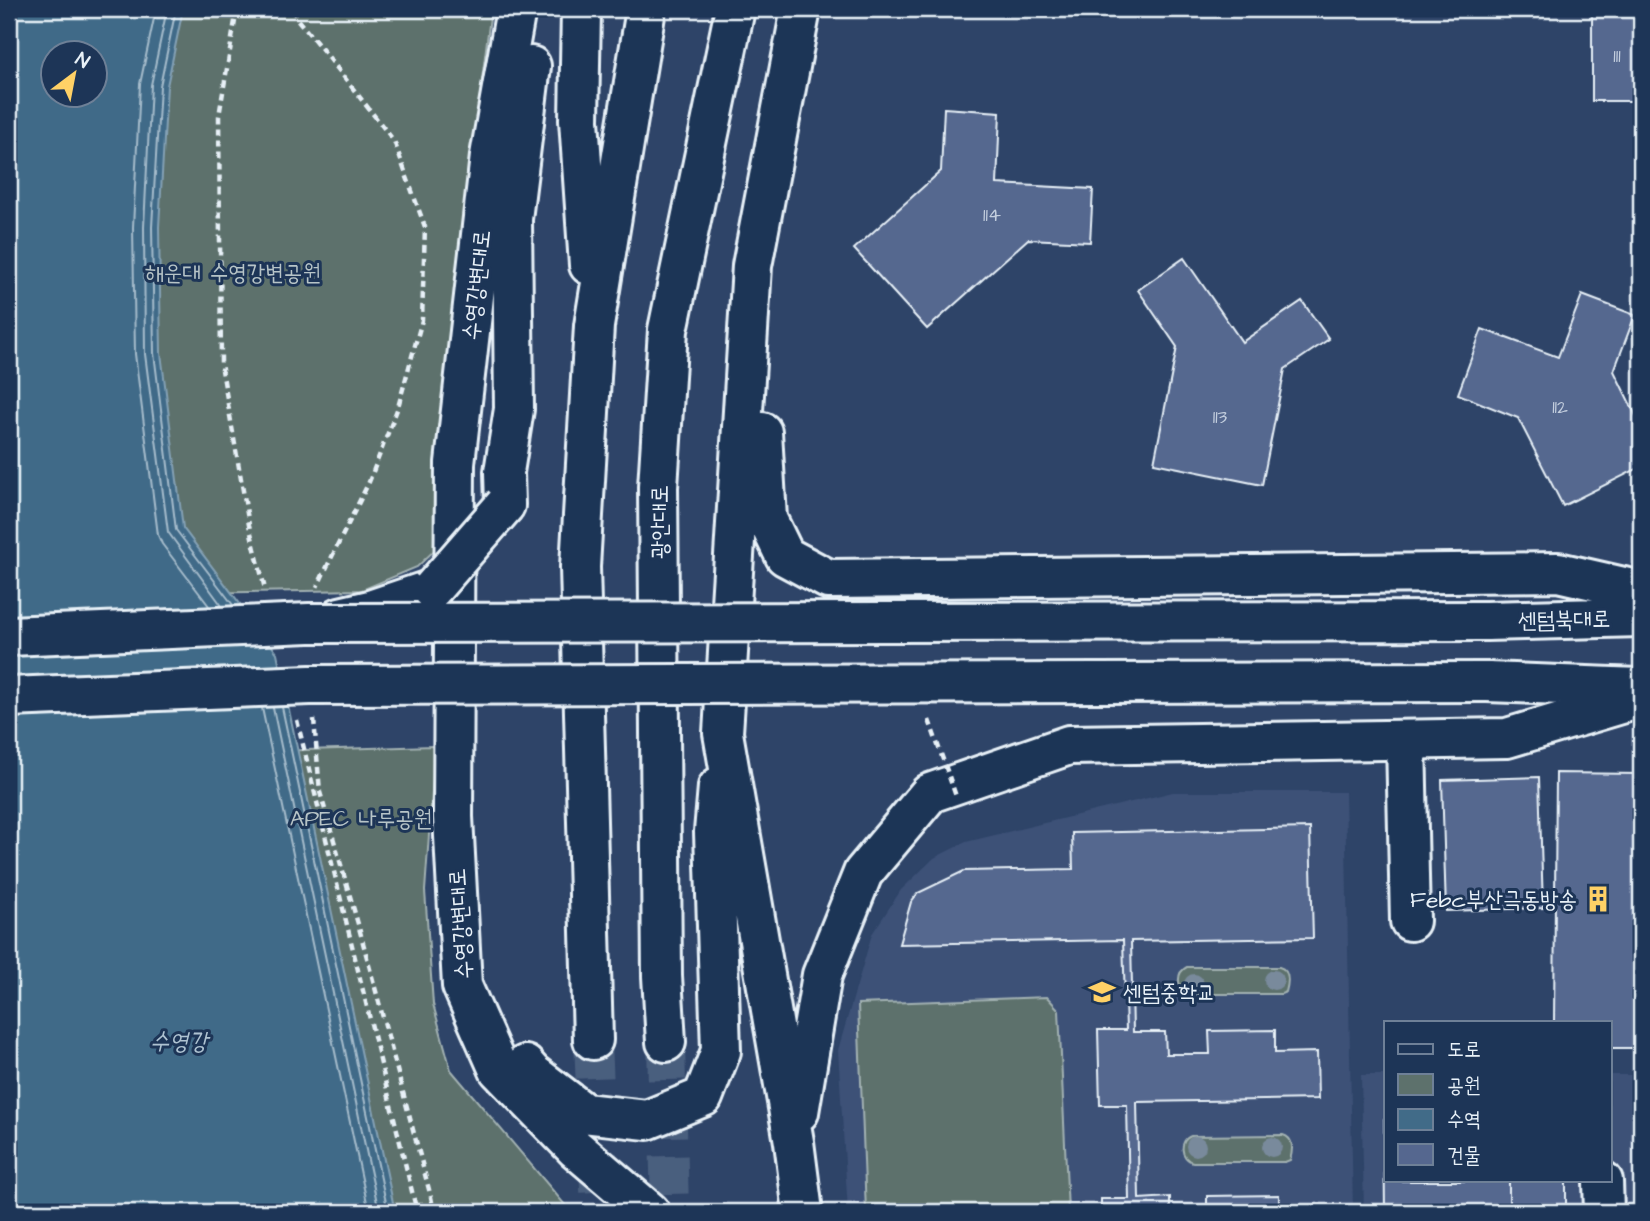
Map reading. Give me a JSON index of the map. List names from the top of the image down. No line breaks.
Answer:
{"streets":{"main road":["수영강변대로","광안대로","센텀북대로"]},"water":["수영강"],"parks":["해운대 수영강변공원","APEC 나루공원"],"places":{"building":["Febc부산극동방송"],"school or university":["센텀중학교"]},"house_numbers":["111","114","112","113"],"legend":["도로","공원","수역","건물"],"north":"top right"}
